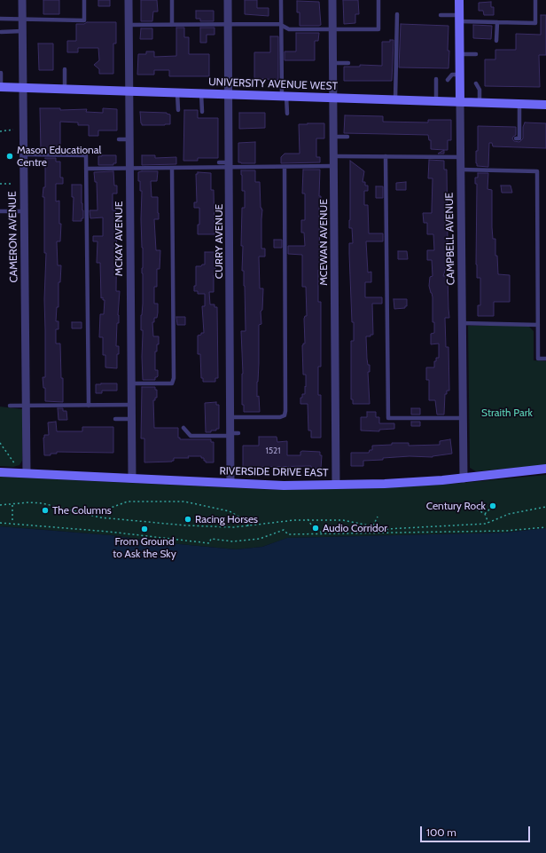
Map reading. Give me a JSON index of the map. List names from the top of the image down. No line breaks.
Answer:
{"streets":{"main road":["UNIVERSITY AVENUE WEST","CAMPBELL AVENUE","RIVERSIDE DRIVE EAST"],"street":["CAMERON AVENUE","MCKAY AVENUE","CURRY AVENUE","MCEWAN AVENUE"]},"crossings":[["UNIVERSITY AVENUE WEST","CAMERON AVENUE"],["UNIVERSITY AVENUE WEST","MCKAY AVENUE"],["UNIVERSITY AVENUE WEST","CAMPBELL AVENUE"],["UNIVERSITY AVENUE WEST","CURRY AVENUE"],["UNIVERSITY AVENUE WEST","MCEWAN AVENUE"],["CAMERON AVENUE","RIVERSIDE DRIVE EAST"],["MCKAY AVENUE","RIVERSIDE DRIVE EAST"],["CAMPBELL AVENUE","RIVERSIDE DRIVE EAST"],["CURRY AVENUE","RIVERSIDE DRIVE EAST"],["MCEWAN AVENUE","RIVERSIDE DRIVE EAST"]],"parks":["Straith Park"],"places":["Mason Educational Centre","Century Rock","The Columns","Racing Horses","Audio Corridor","From Ground to Ask the Sky"],"house_numbers":["1521"],"scale_bar":"100 m"}
